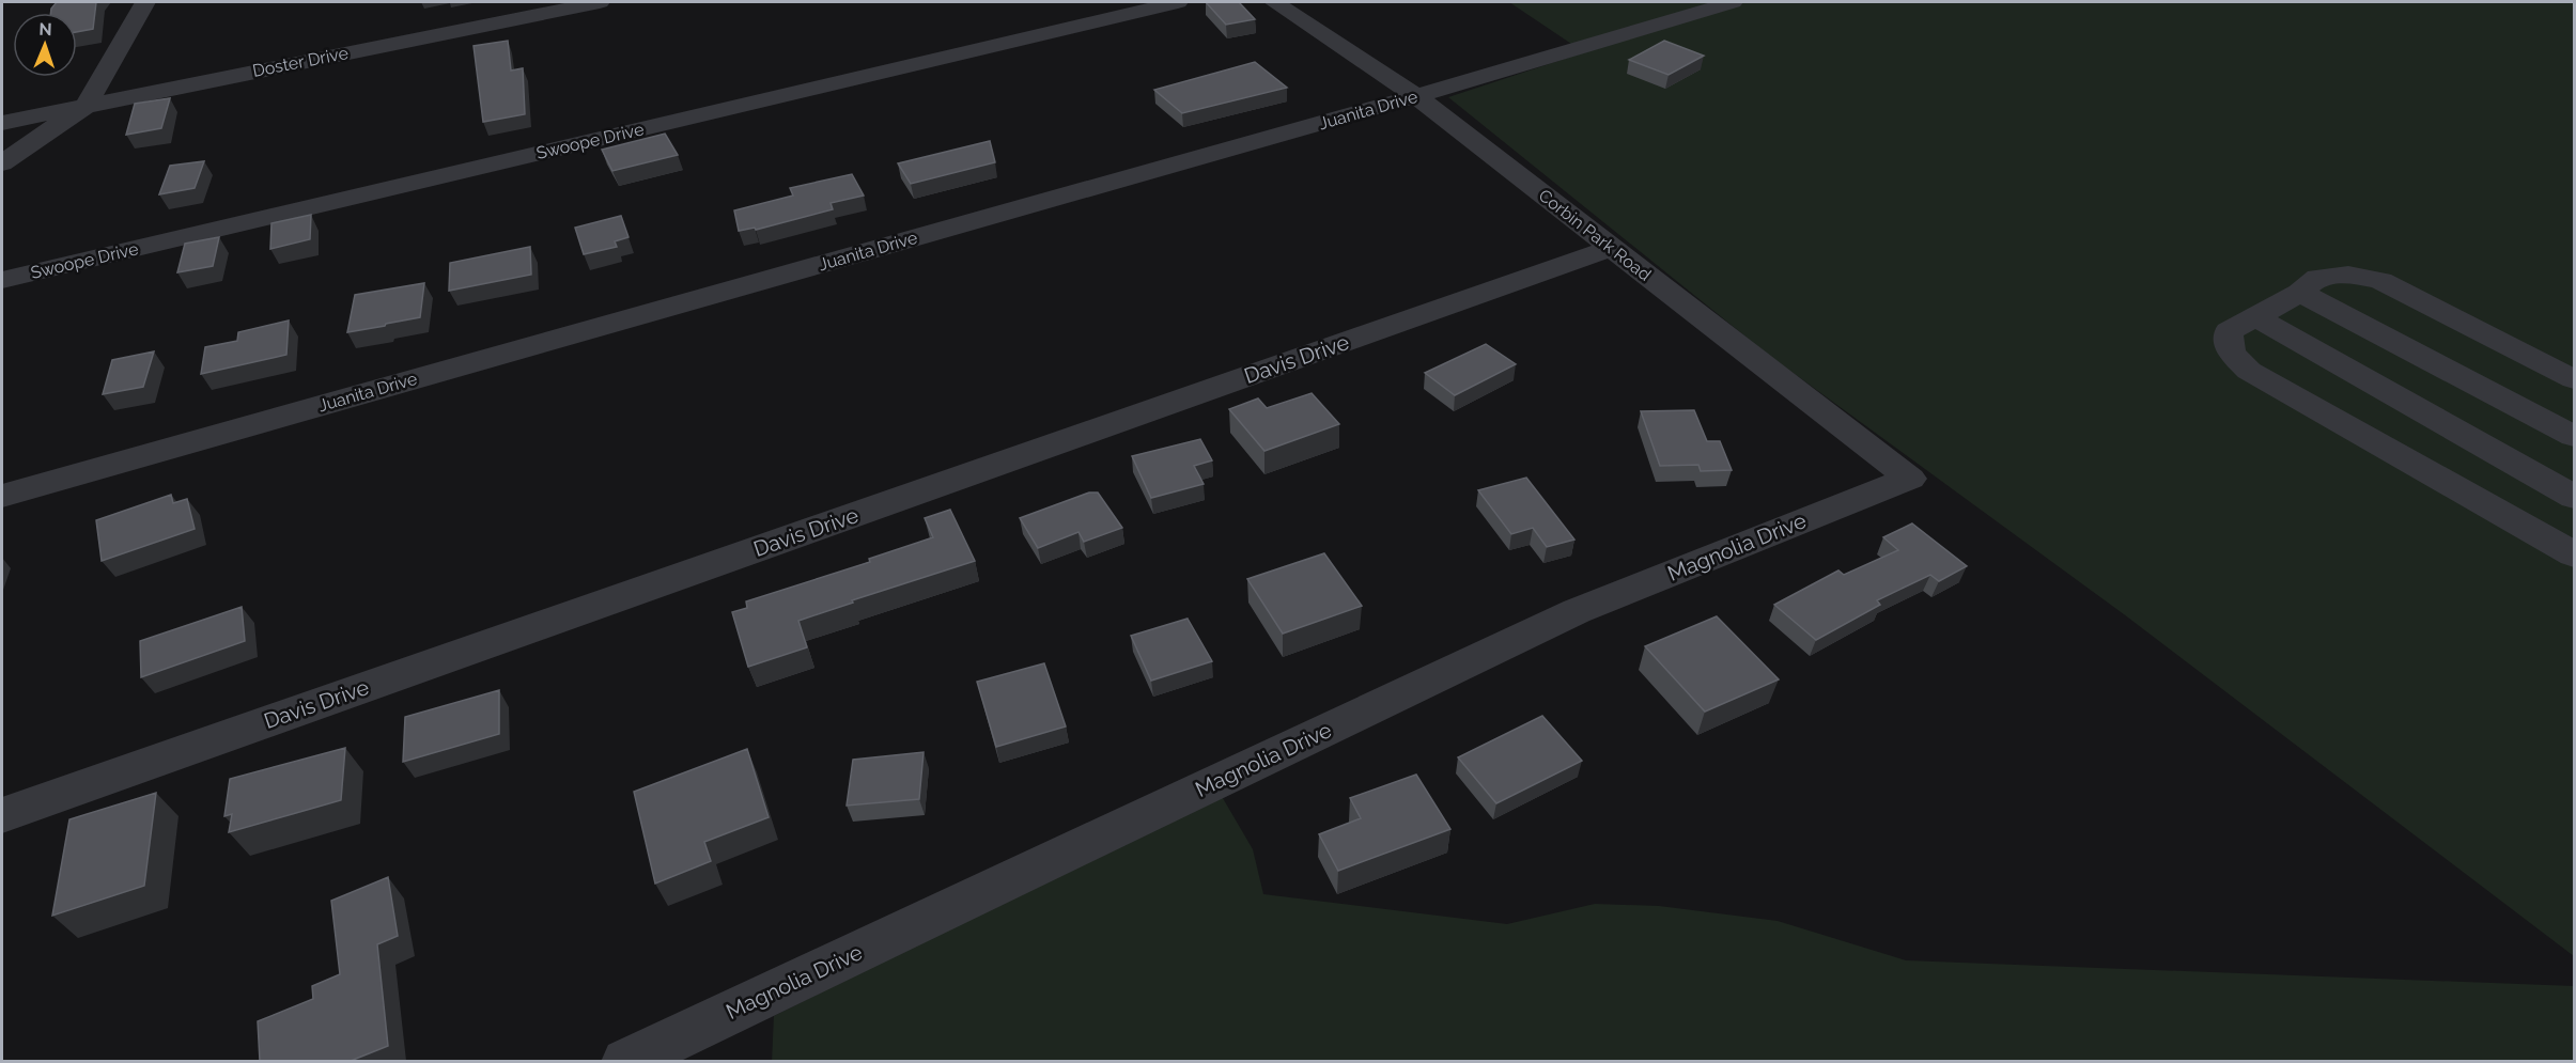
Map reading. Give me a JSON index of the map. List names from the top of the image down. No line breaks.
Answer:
{"streets":{"street":["Doster Drive","Juanita Drive","Swoope Drive","Corbin Park Road","Davis Drive","Magnolia Drive"]},"crossings":[["Juanita Drive","Corbin Park Road"],["Corbin Park Road","Davis Drive"],["Corbin Park Road","Magnolia Drive"]],"north":"top"}
